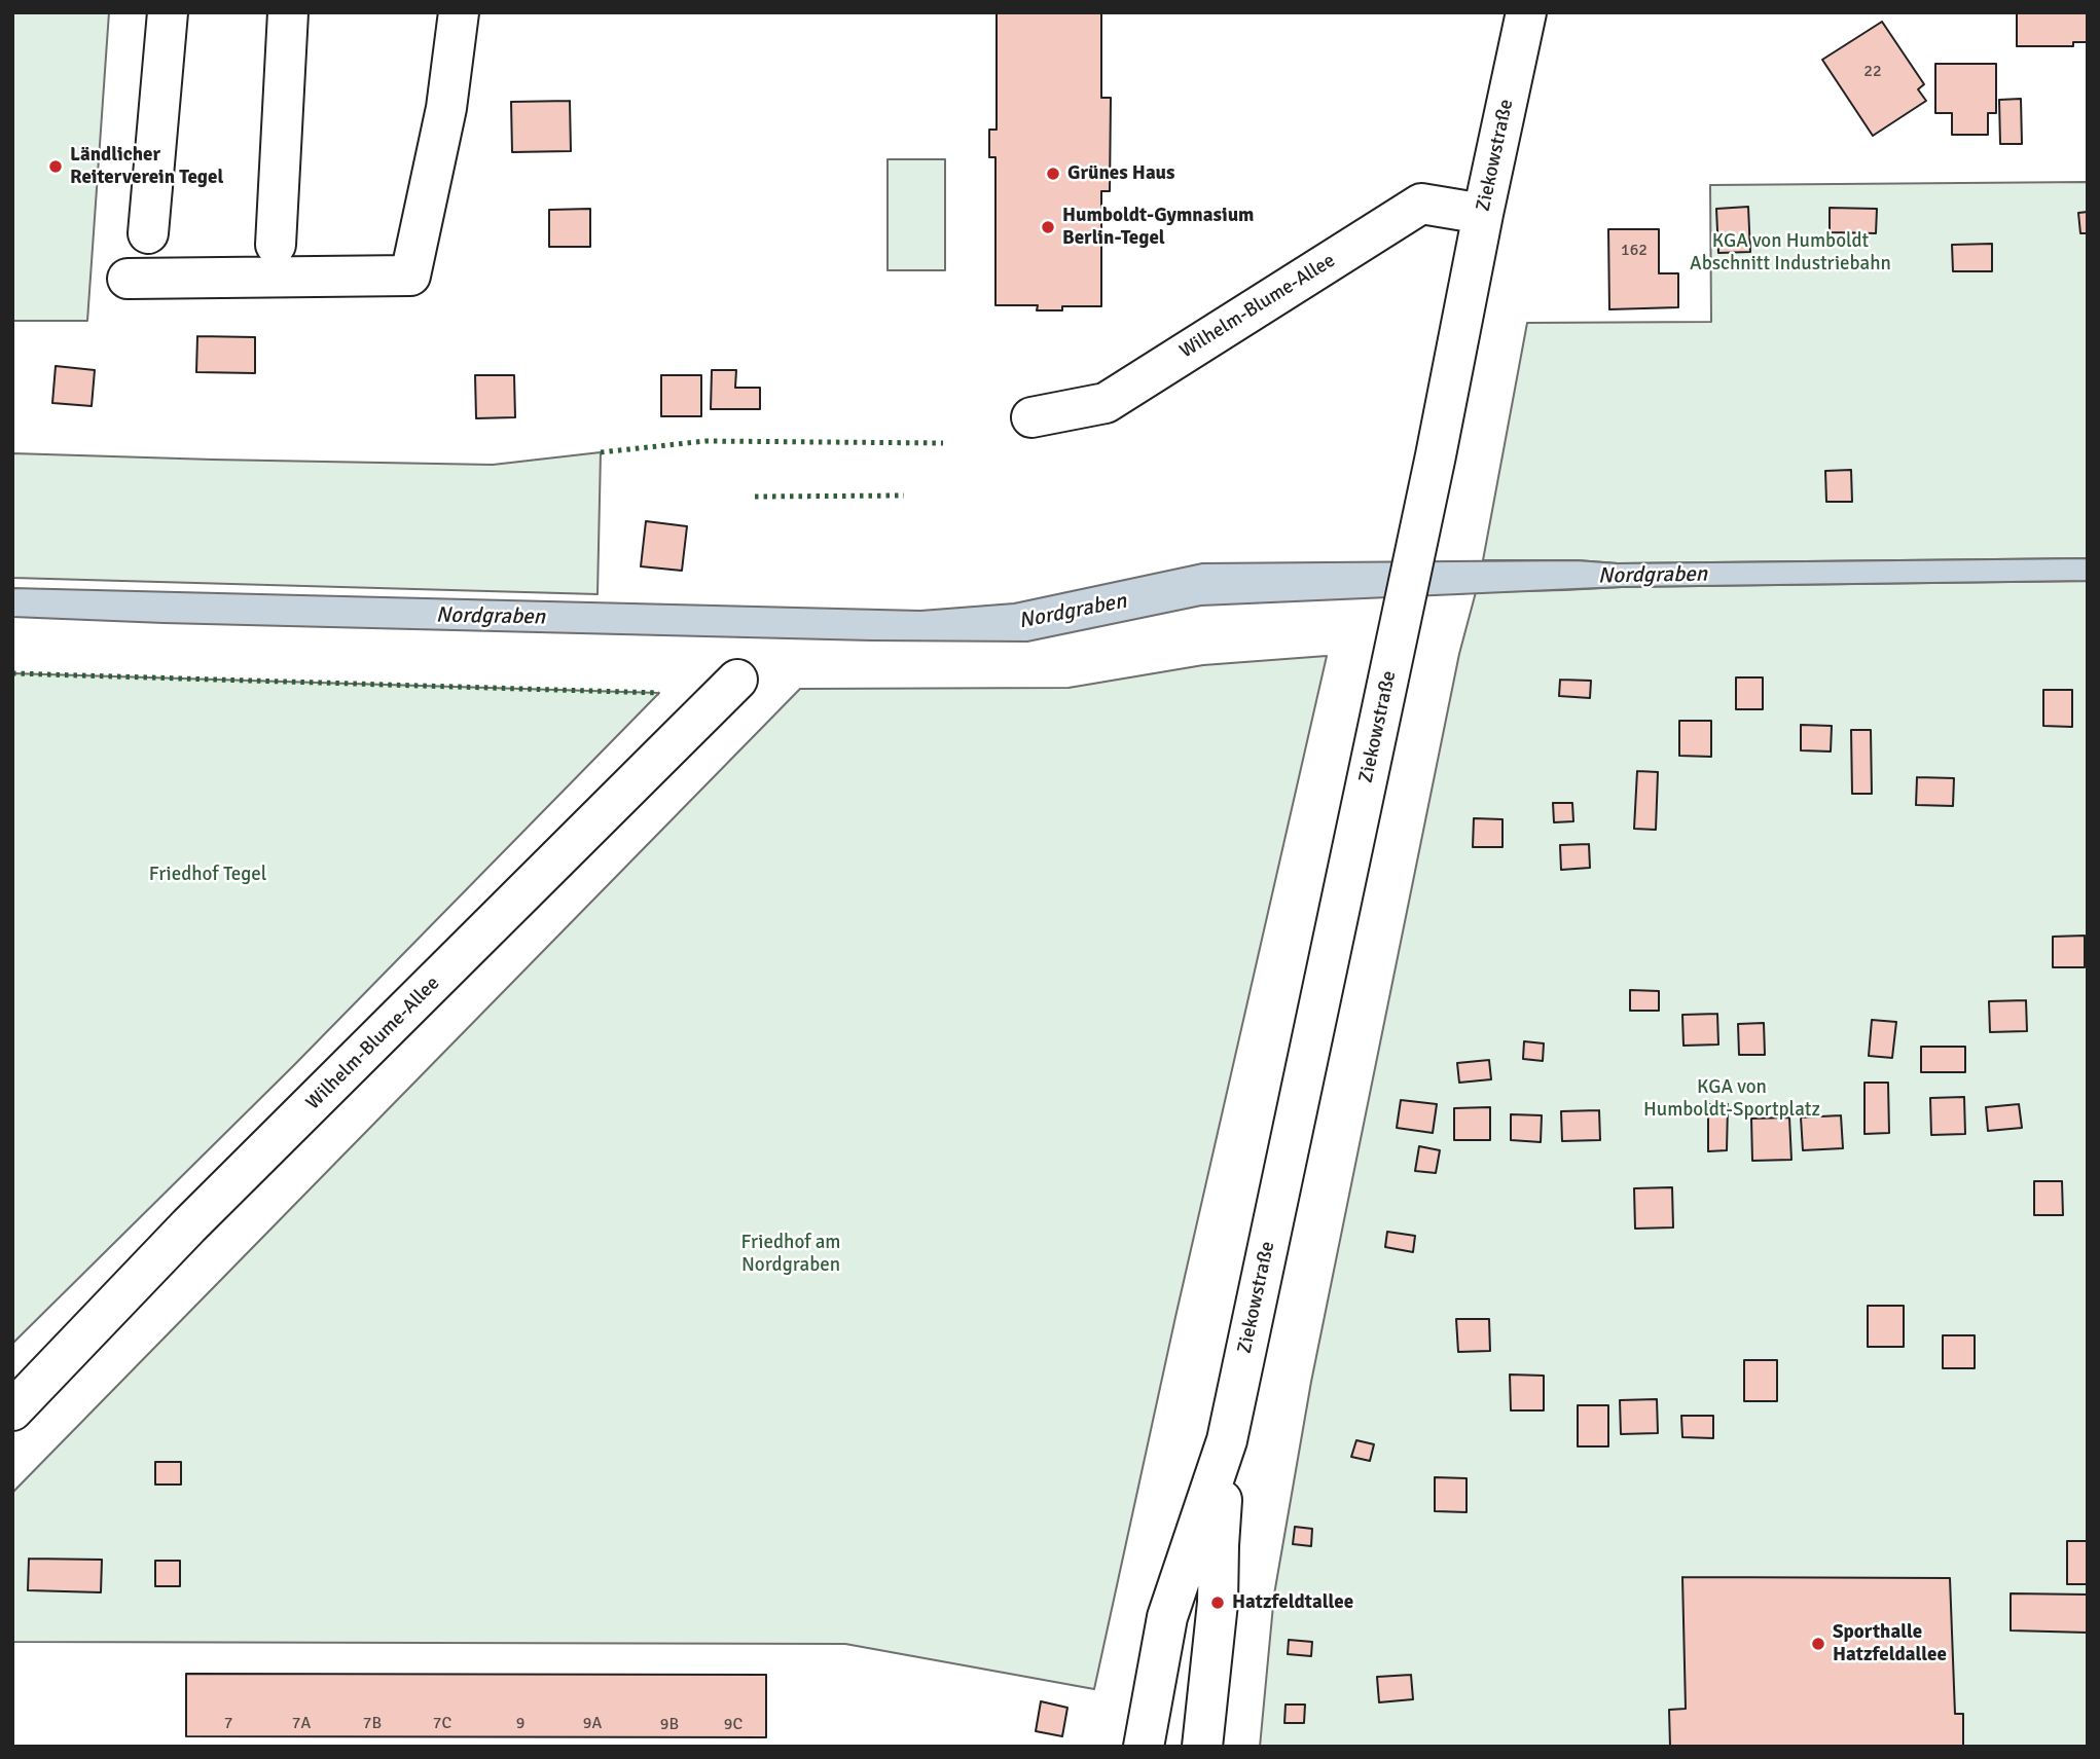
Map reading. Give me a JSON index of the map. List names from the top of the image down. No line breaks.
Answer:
{"streets":{"street":["Ziekowstraße","Wilhelm-Blume-Allee"]},"crossings":[["Ziekowstraße","Wilhelm-Blume-Allee"]],"water":["Nordgraben"],"parks":["KGA von Humboldt Abschnitt Industriebahn","Friedhof Tegel","KGA von Humboldt-Sportplatz","Friedhof am Nordgraben"],"places":["Ländlicher Reiterverein Tegel","Grünes Haus","Humboldt-Gymnasium Berlin-Tegel","Hatzfeldtallee","Sporthalle Hatzfeldallee"],"house_numbers":["22","162","7","7A","7B","7C","9","9A","9B","9C"]}
